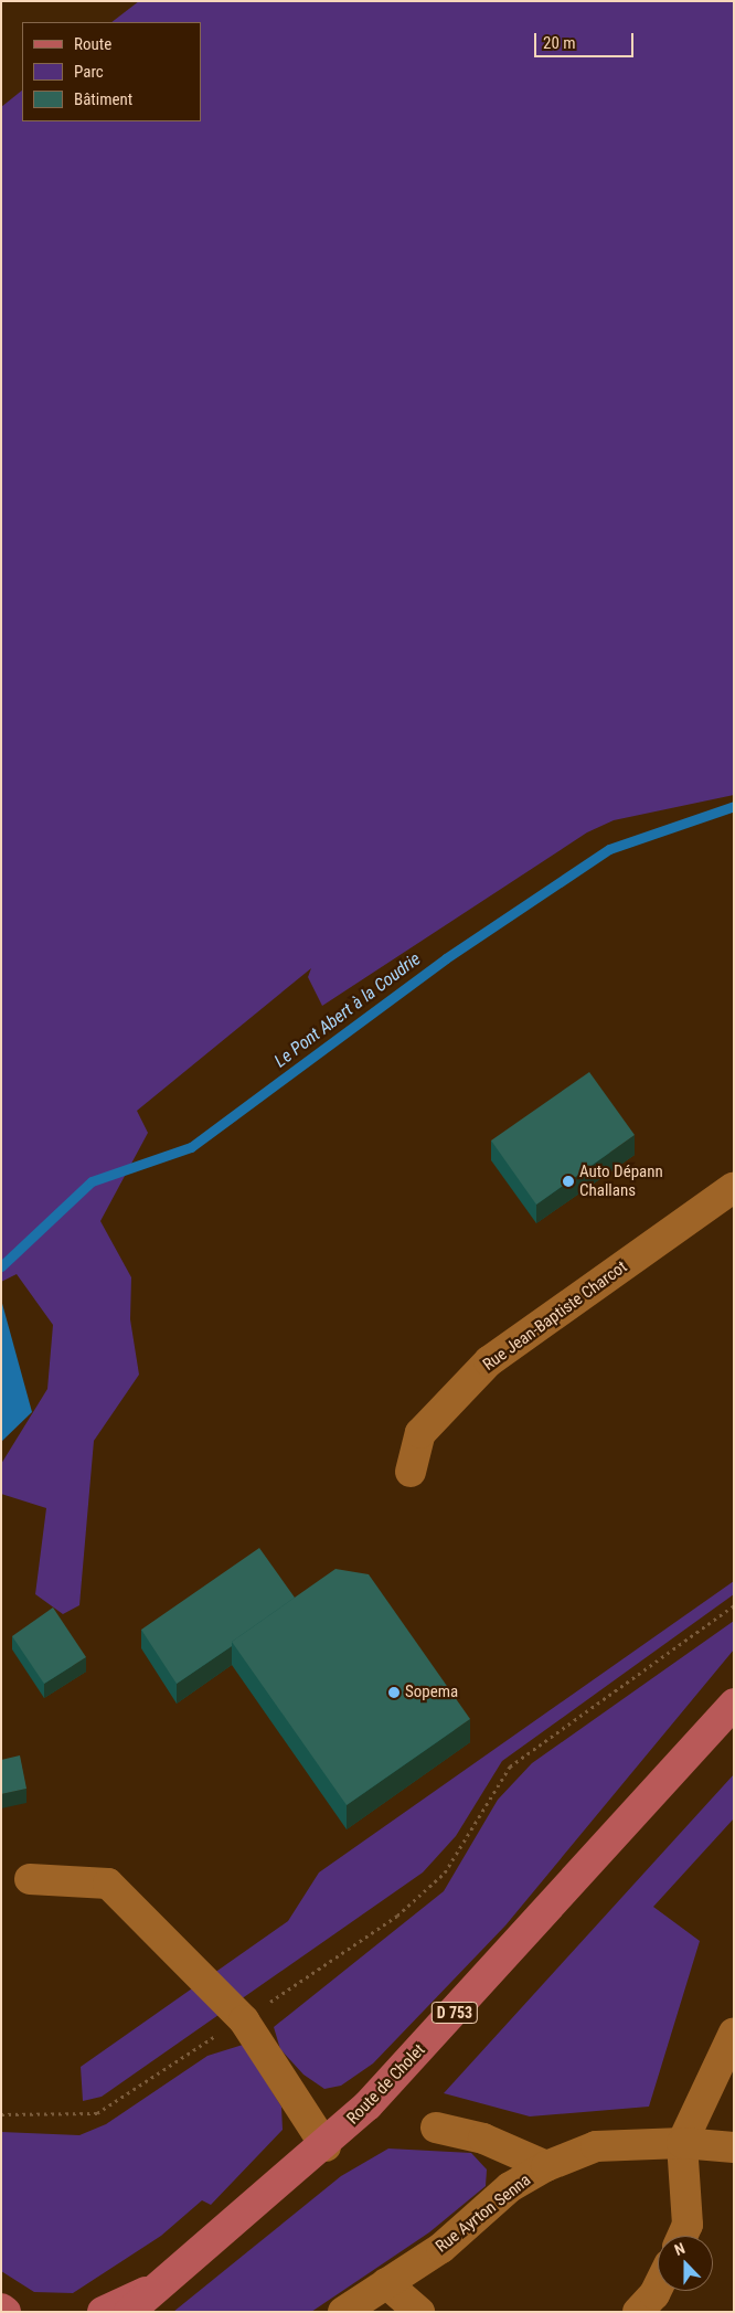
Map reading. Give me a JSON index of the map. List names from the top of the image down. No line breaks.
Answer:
{"streets":{"main road":["D 753","Route de Cholet"],"street":["Rue Jean-Baptiste Charcot","Rue Ayrton Senna"]},"water":["Le Pont Abert à la Coudrie"],"places":["Auto Dépann Challans","Sopema"],"legend":["Route","Parc","Bâtiment"],"scale_bar":"20 m","north":"top"}
